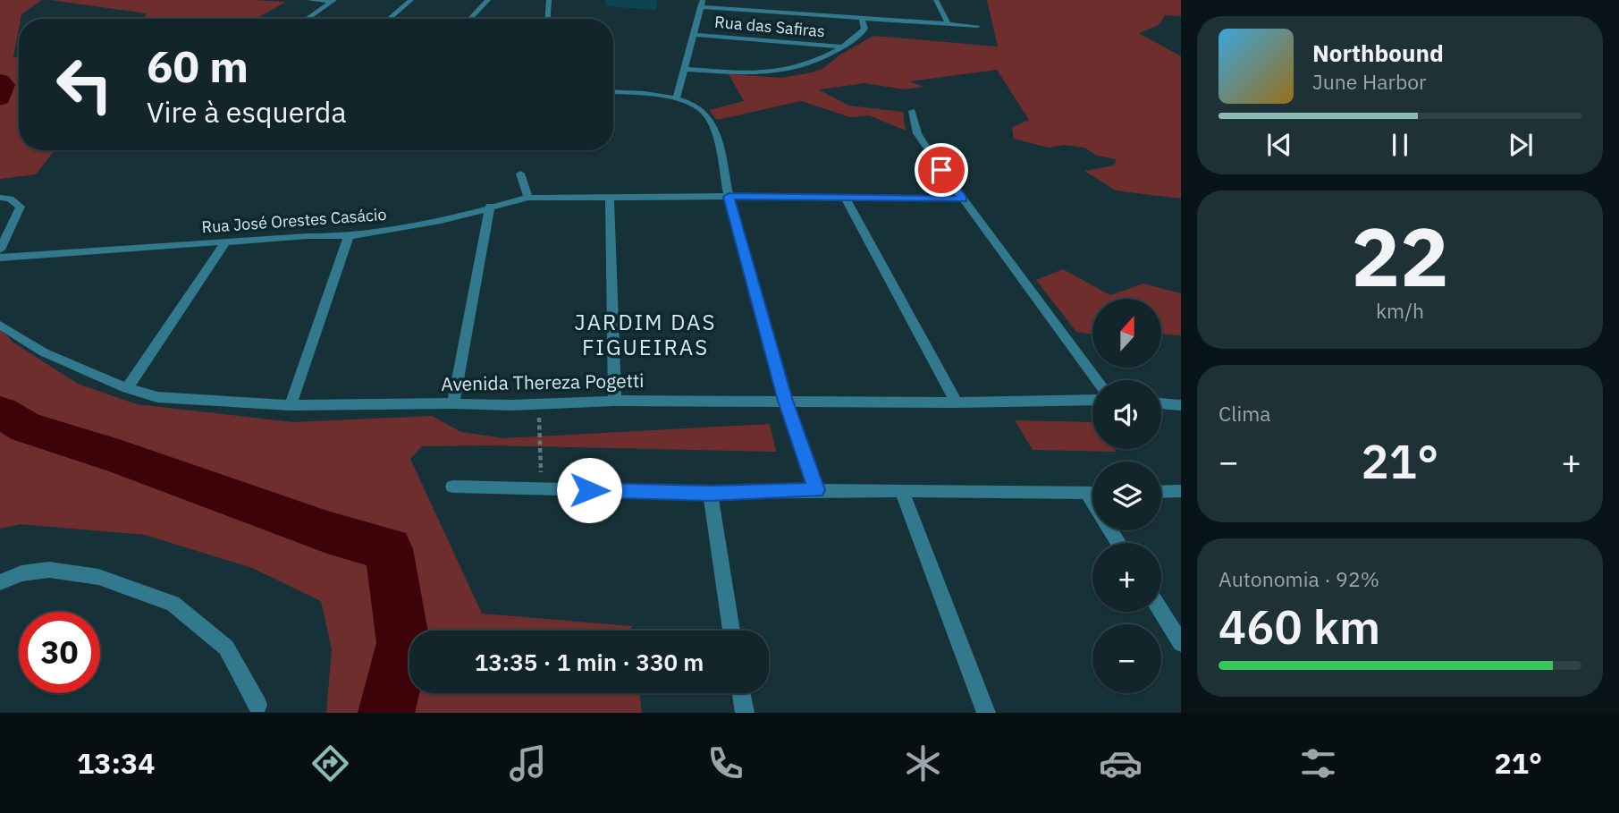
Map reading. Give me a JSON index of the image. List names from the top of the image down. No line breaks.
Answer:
{"streets":{"street":["Rua das Safiras","Rua José Orestes Casácio","Avenida Thereza Pogetti"]},"districts":["JARDIM DAS FIGUEIRAS"],"north":"top","page":{"turn":["60 m","Vire à esquerda"],"song":["Northbound","June Harbor"],"tile":[["22","km/h"],"Clima",["Autonomia · 92%","460 km"]],"map_buttons":["+","−"],"heat":["−","21°","+"],"limit":"30","trip":"13:35 · 1 min · 330 m","tabs":["13:34","21°"]}}
